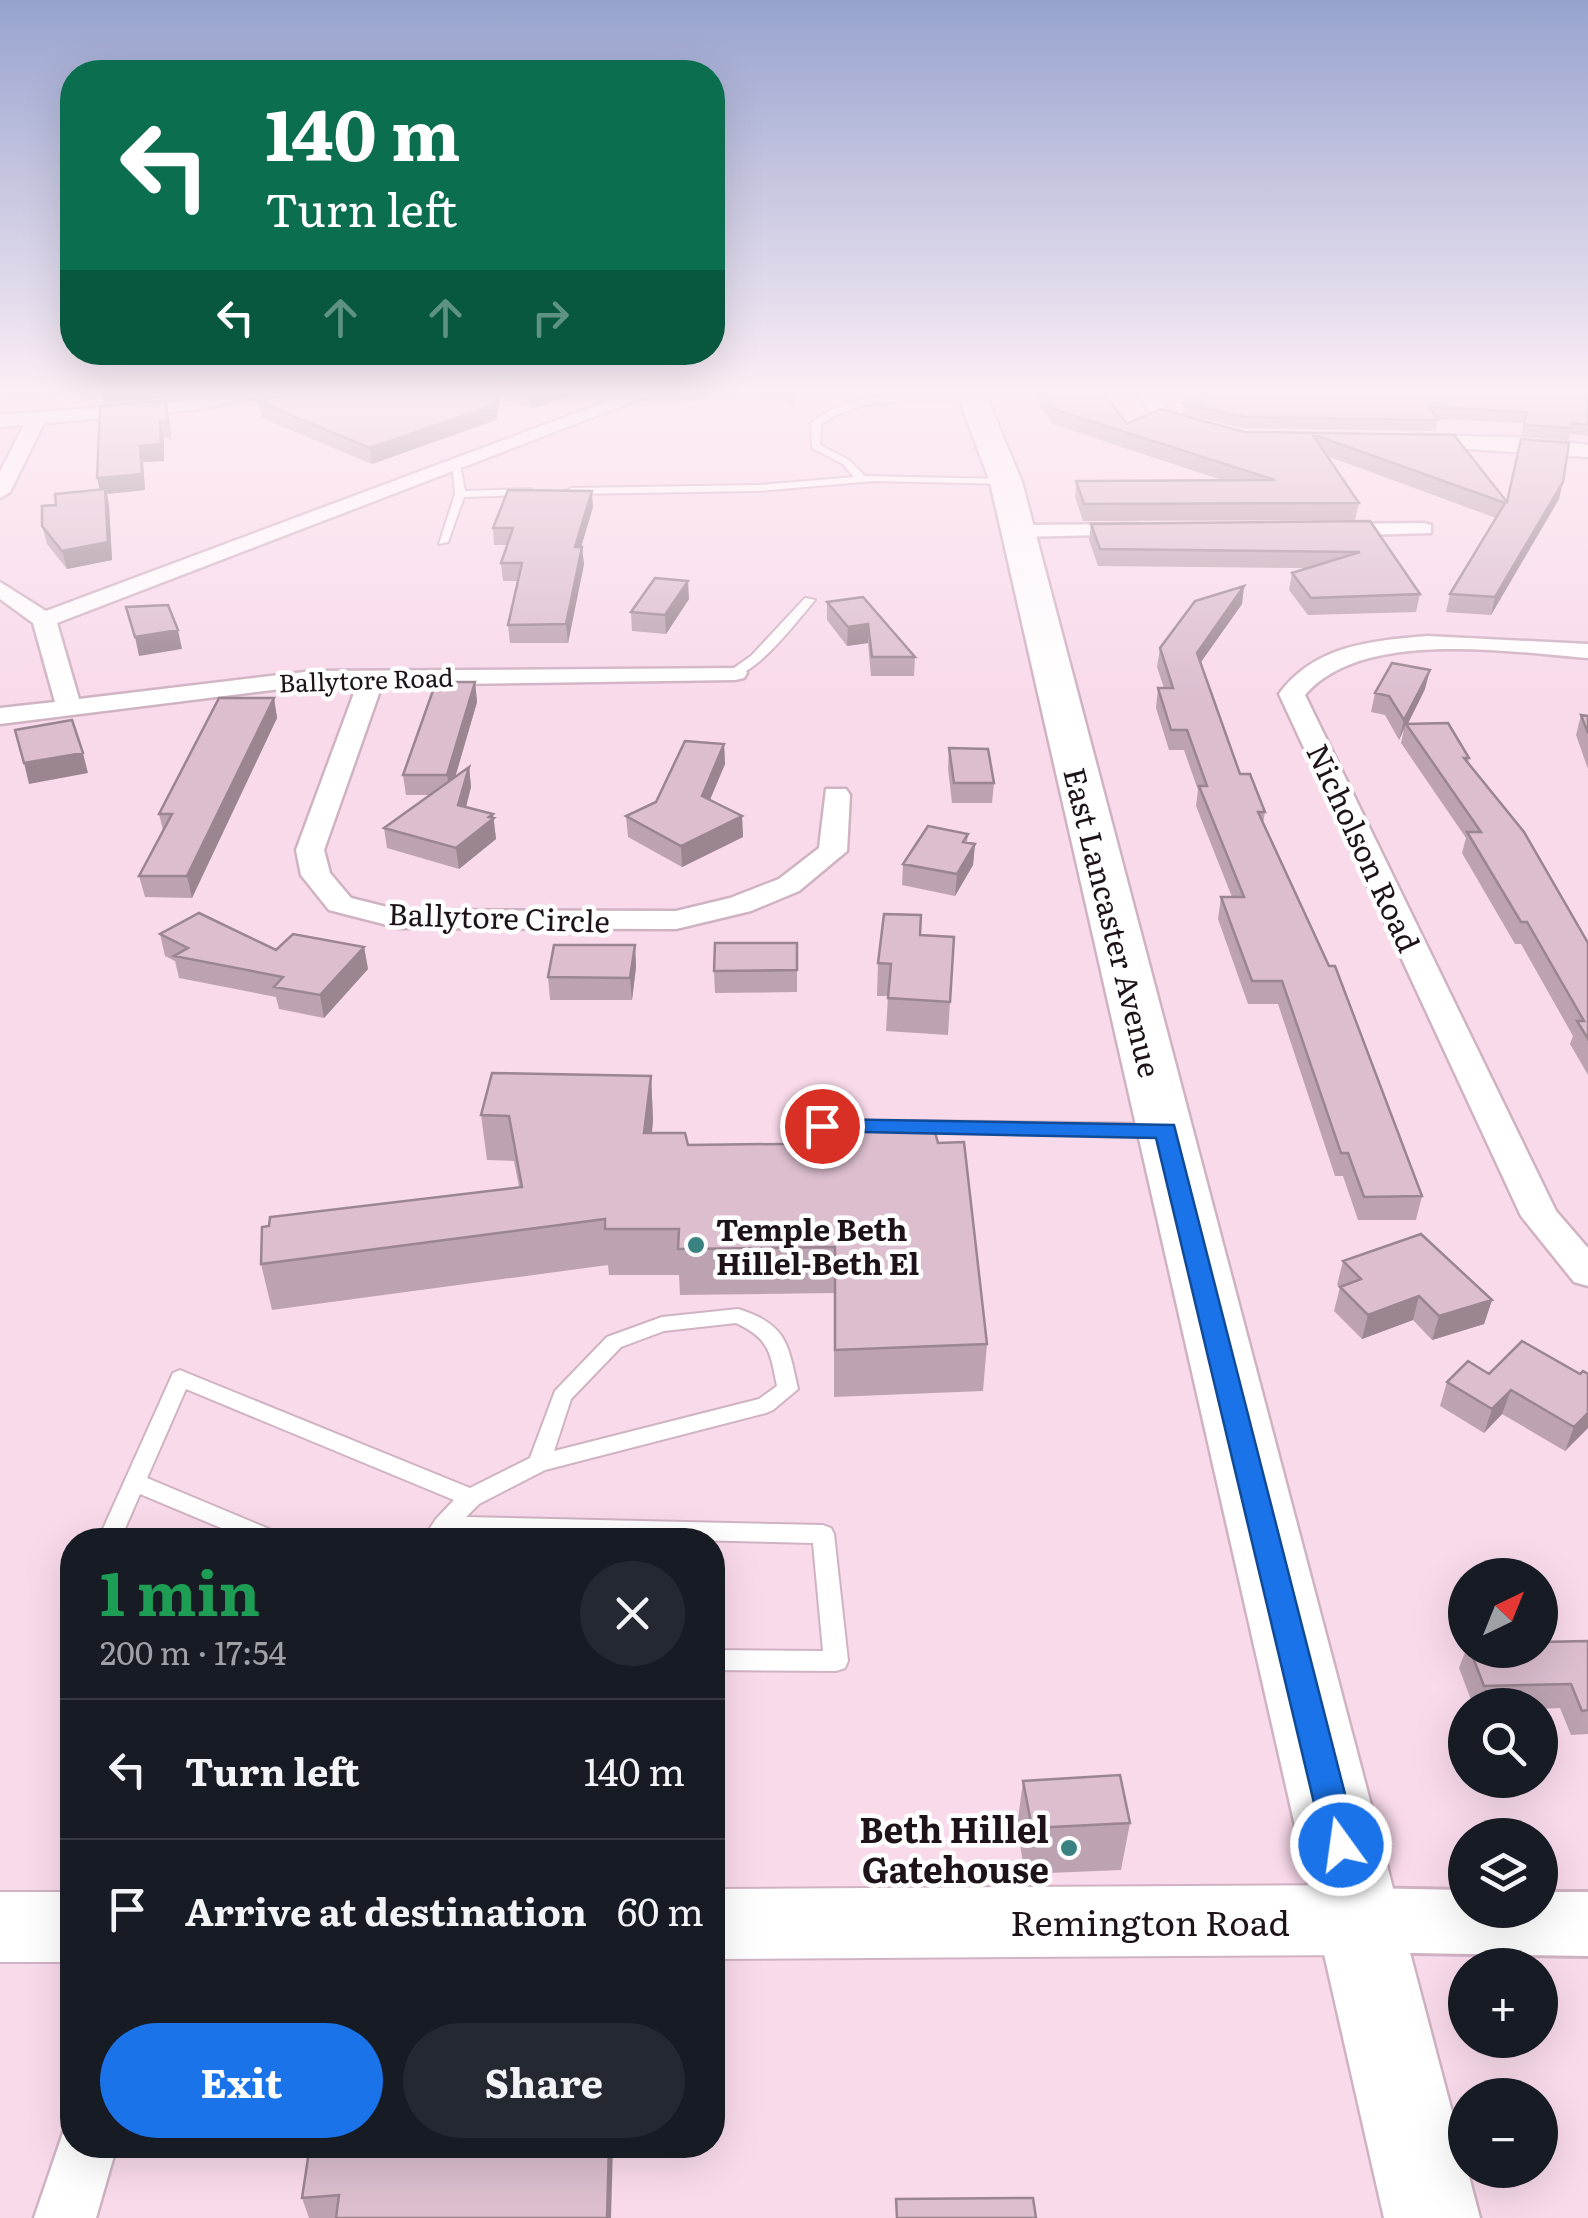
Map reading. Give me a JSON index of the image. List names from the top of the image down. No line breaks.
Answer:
{"streets":{"highway":["East Lancaster Avenue"],"main road":["Remington Road"],"street":["Ballytore Road","Nicholson Road","Ballytore Circle"]},"crossings":[["Ballytore Road","Ballytore Circle"],["East Lancaster Avenue","Remington Road"]],"places":["Temple Beth Hillel-Beth El","Beth Hillel Gatehouse"],"north":"top right","page":{"turn":["140 m","Turn left"],"heading":["1 min","200 m · 17:54"],"map_buttons":["+","−"],"list":[{"name":"Turn left","value":"140 m"},{"name":"Arrive at destination","value":"60 m"}],"buttons":["Exit","Share"]}}
